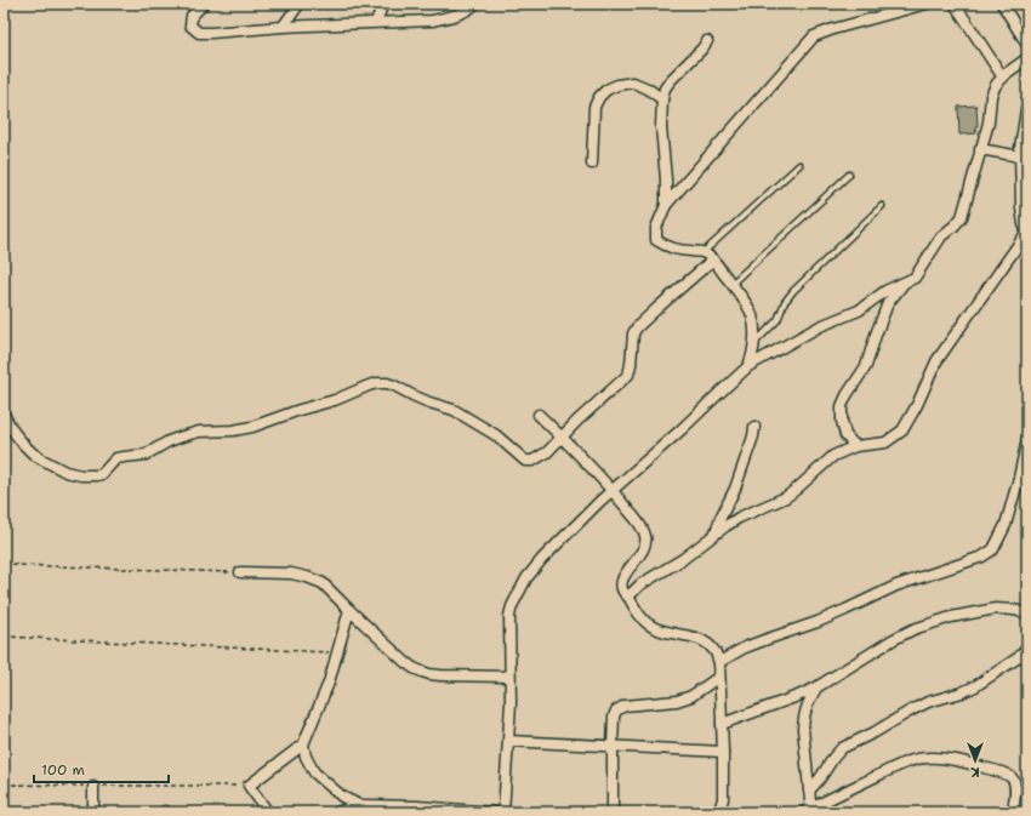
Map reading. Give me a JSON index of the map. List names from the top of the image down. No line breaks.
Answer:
{"scale_bar":"100 m","north":"bottom"}
